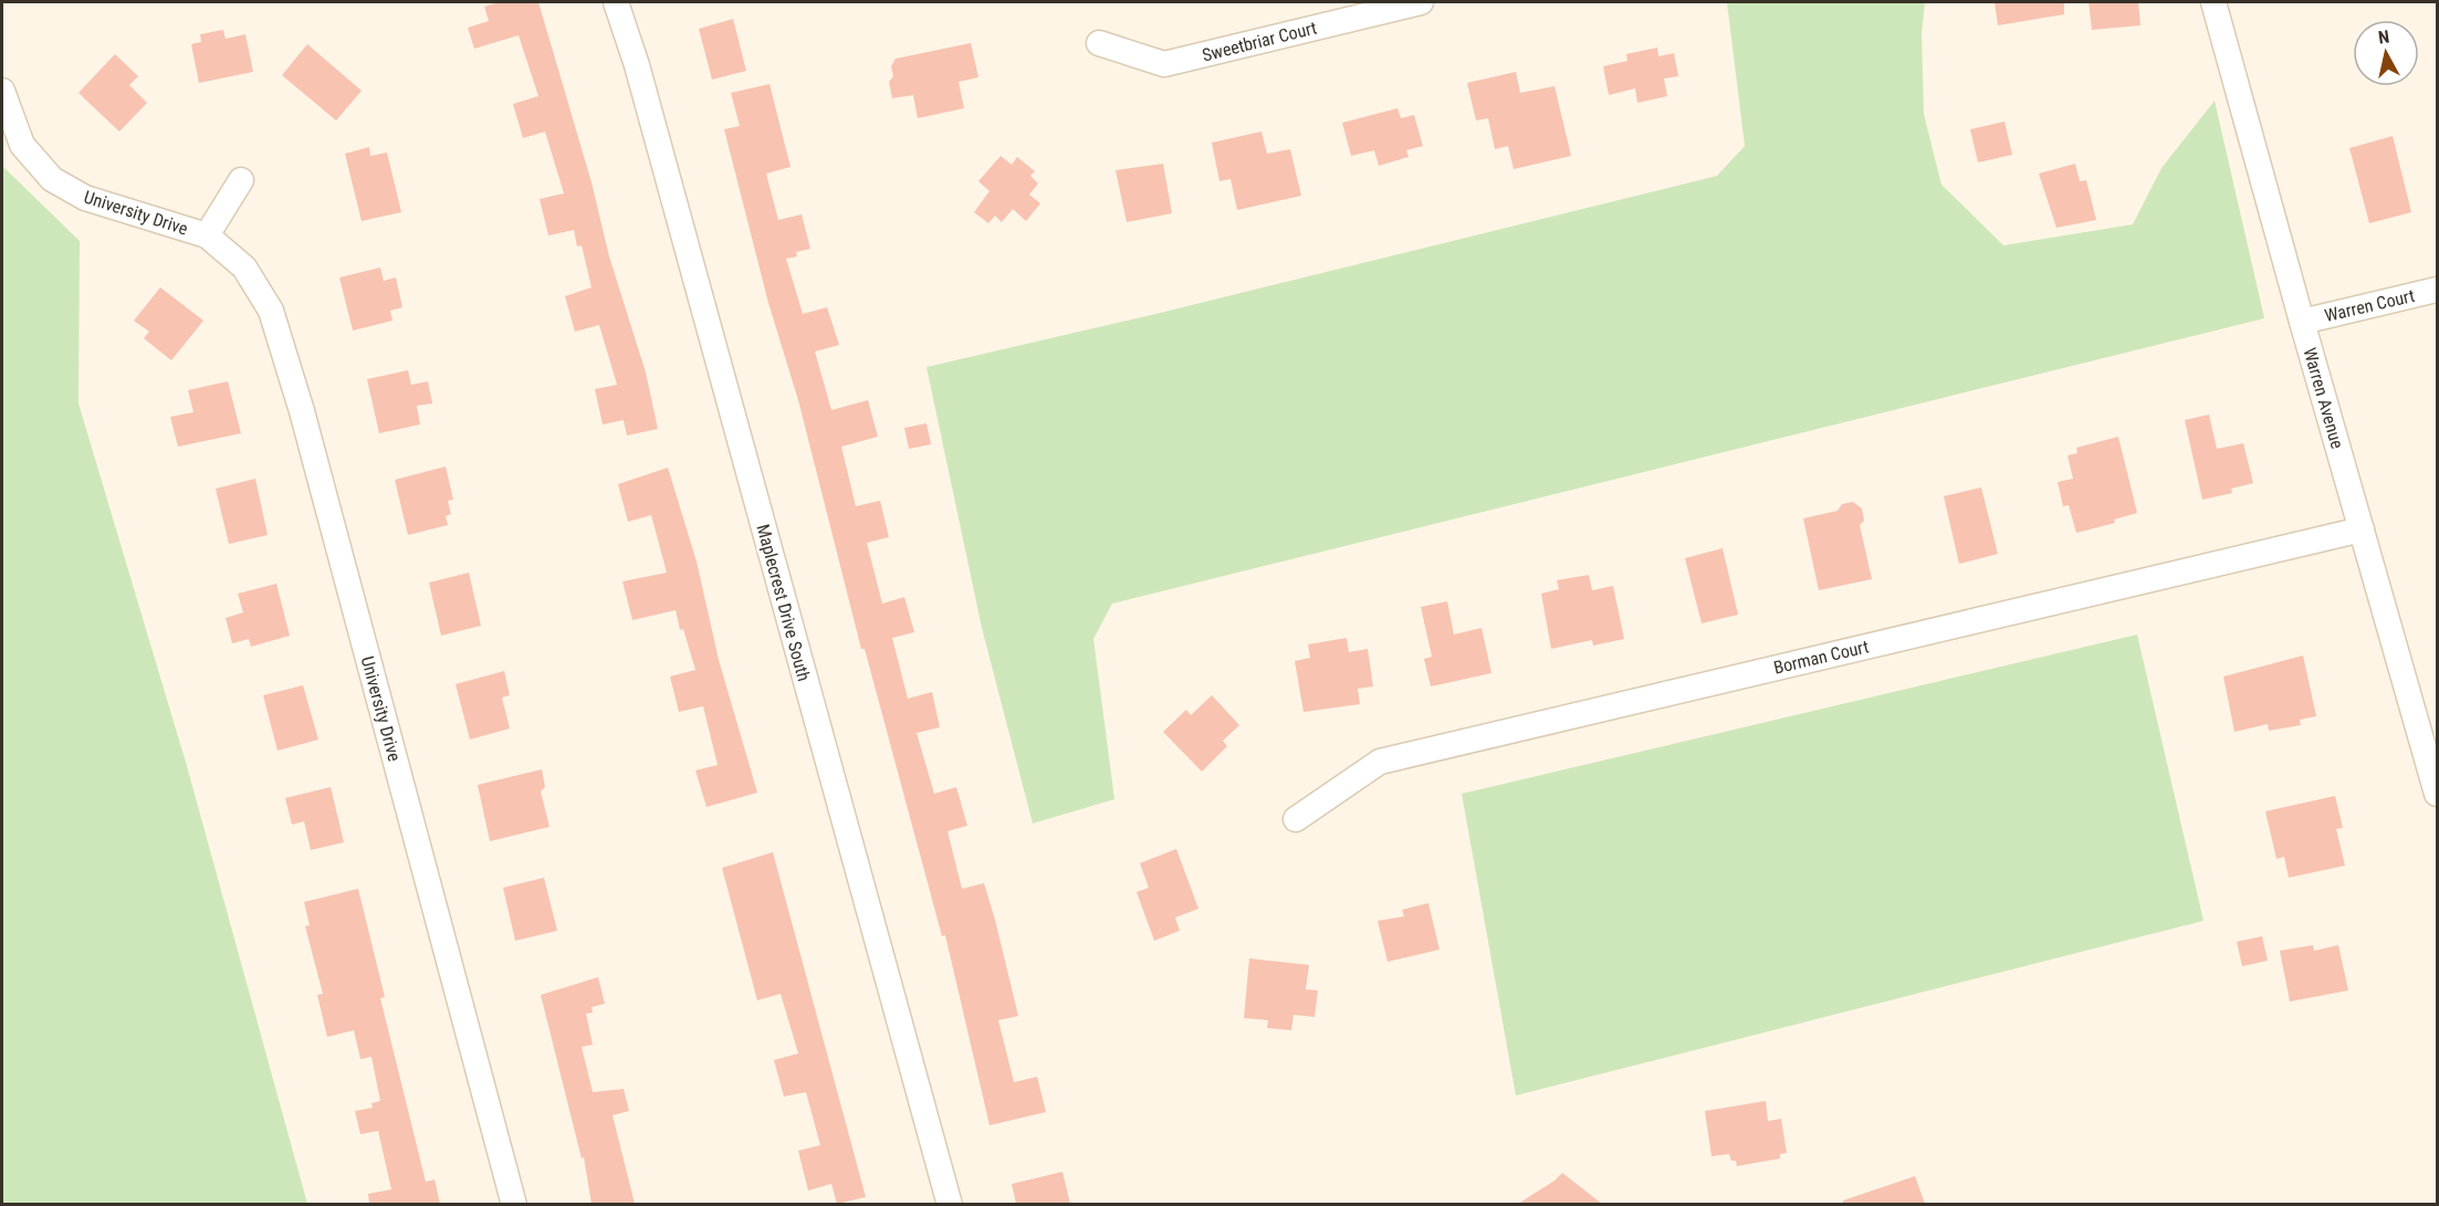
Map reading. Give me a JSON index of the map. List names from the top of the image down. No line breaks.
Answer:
{"streets":{"street":["Sweetbriar Court","University Drive","Warren Court","Warren Avenue","Maplecrest Drive South","Borman Court"]},"crossings":[["Warren Court","Warren Avenue"],["Warren Avenue","Borman Court"]],"north":"top"}
